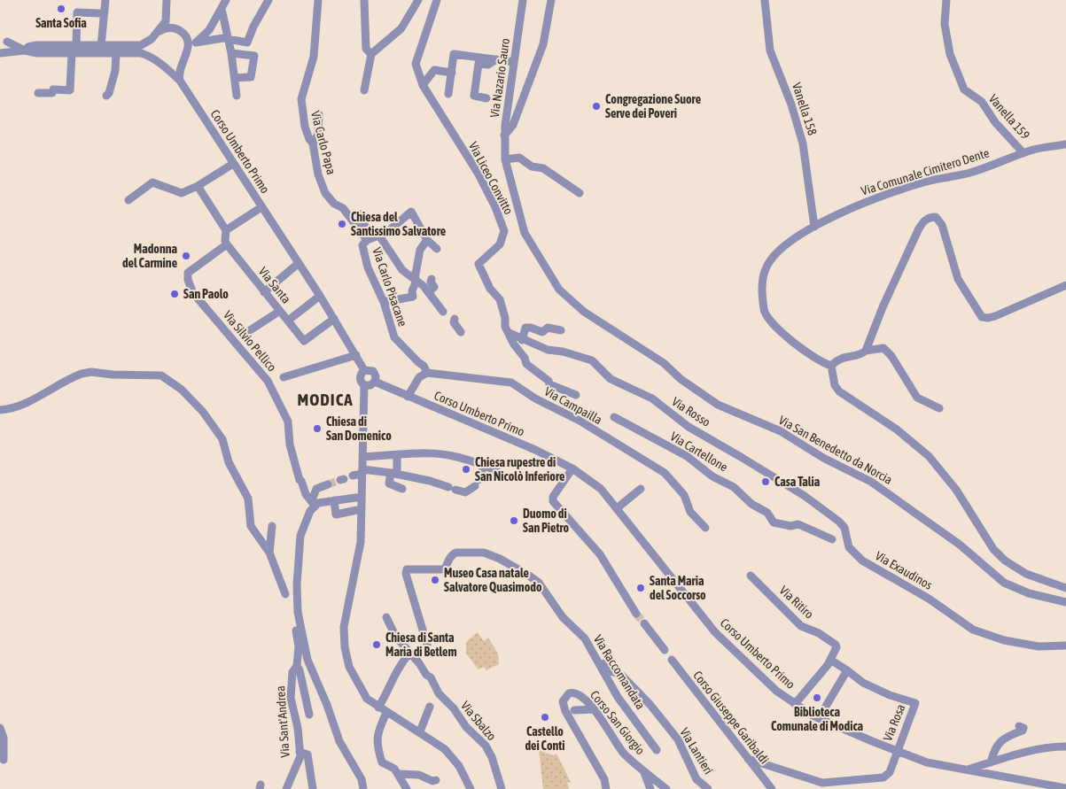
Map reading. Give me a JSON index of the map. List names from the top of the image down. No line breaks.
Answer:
{"streets":{"street":["Via Nazario Sauro","Vanella 158","Vanella 159","Via Carlo Papa","Corso Umberto Primo","Via Comunale Cimitero Dente","Via Liceo Convitto","Via Santa","Via Carlo Pisacane","Via Silvio Pellico","Via Campailla","Via Rosso","Via San Benedetto da Norcia","Via Cartellone","Via Exaudinos","Via Ritiro","Via Raccomandata","Corso Giuseppe Garibaldi","Via Sbalzo","Via Sant'Andrea","Corso San Giorgio","Via Rosa","Via Lantieri"]},"crossings":[["Via Nazario Sauro","Via San Benedetto da Norcia"],["Vanella 158","Via Comunale Cimitero Dente"],["Vanella 159","Via Comunale Cimitero Dente"],["Via Carlo Papa","Via Carlo Pisacane"],["Corso Umberto Primo","Via Santa"],["Corso Umberto Primo","Via Rosa"],["Via Liceo Convitto","Via Rosso"],["Via Santa","Via Silvio Pellico"],["Via Carlo Pisacane","Via Campailla"],["Via Rosso","Via Exaudinos"],["Via Raccomandata","Via Lantieri"],["Corso Giuseppe Garibaldi","Via Rosa"]],"districts":["MODICA"],"places":["Santa Sofia","Congregazione Suore Serve dei Poveri","Chiesa del Santissimo Salvatore","Madonna del Carmine","San Paolo","Chiesa di San Domenico","Chiesa rupestre di San Nicolò Inferiore","Casa Talia","Duomo di San Pietro","Museo Casa natale Salvatore Quasimodo","Santa Maria del Soccorso","Chiesa di Santa Maria di Betlem","Biblioteca Comunale di Modica","Castello dei Conti"]}
